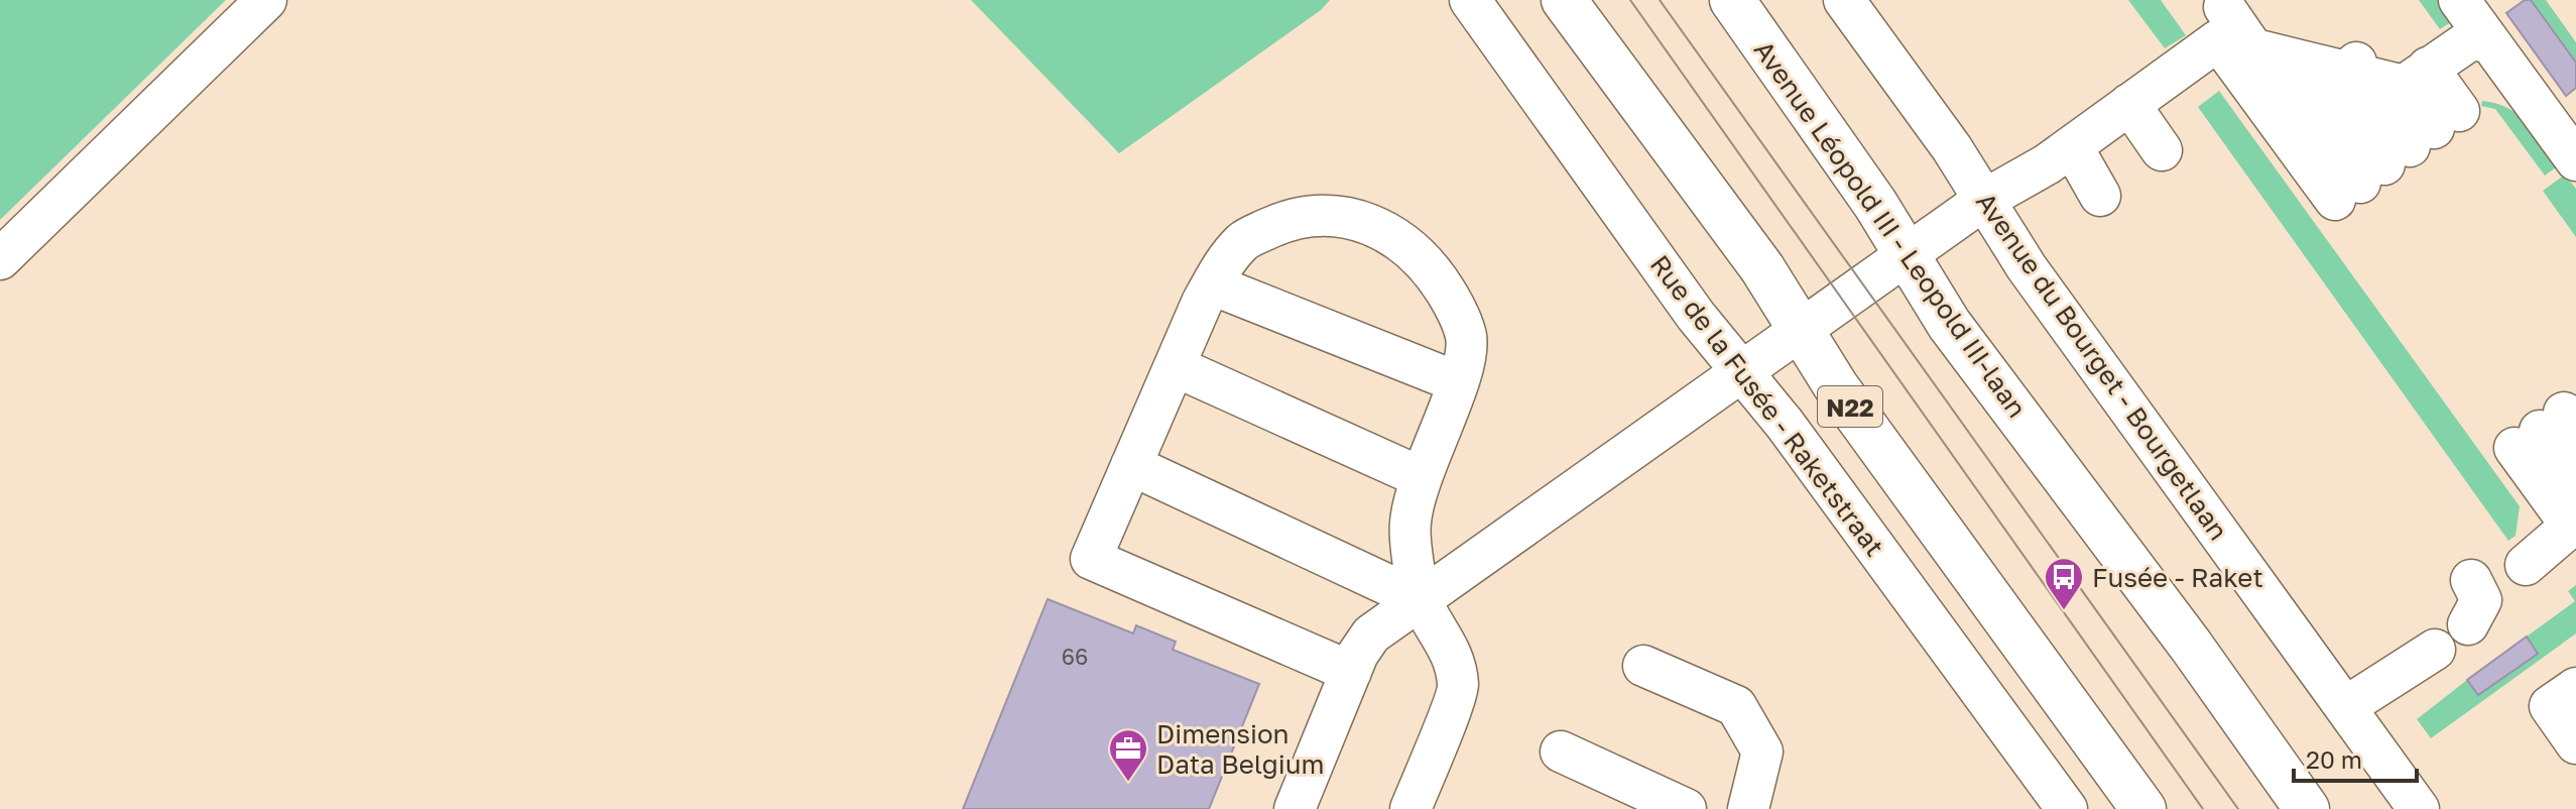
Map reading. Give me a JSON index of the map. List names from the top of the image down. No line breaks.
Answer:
{"streets":{"main road":["Avenue Léopold III - Leopold III-laan","N22"],"street":["Avenue du Bourget - Bourgetlaan","Rue de la Fusée - Raketstraat"]},"places":{"bus stop":["Fusée - Raket"],"office":["Dimension Data Belgium"]},"house_numbers":["66"],"scale_bar":"20 m"}
